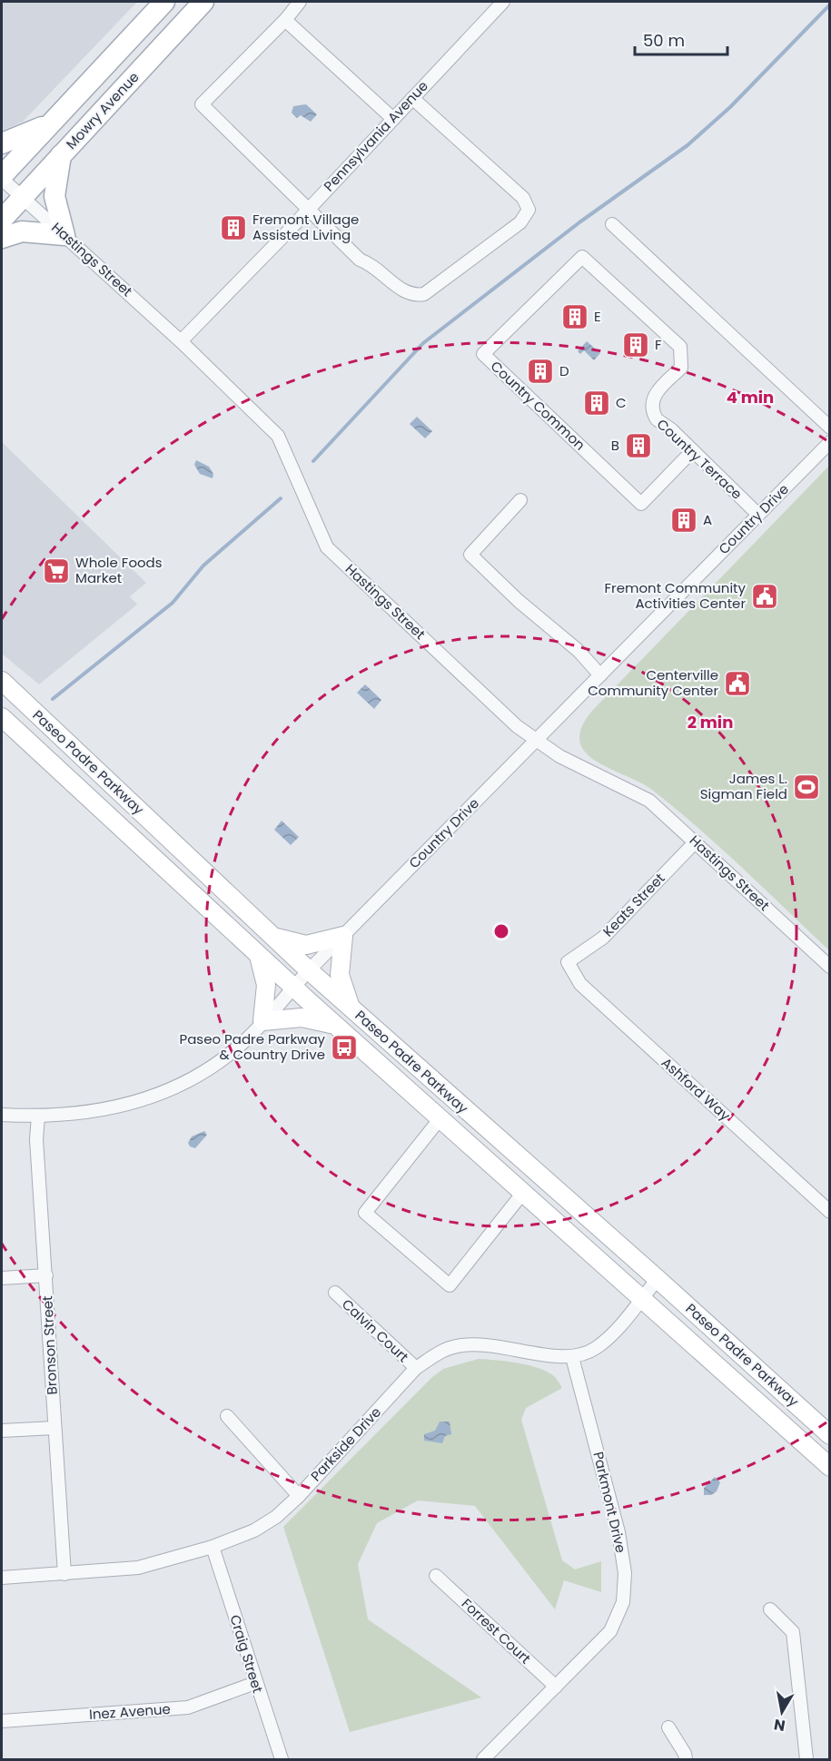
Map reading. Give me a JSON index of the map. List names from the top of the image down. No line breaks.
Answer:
{"streets":{"main road":["Mowry Avenue","Paseo Padre Parkway"],"street":["Pennsylvania Avenue","Hastings Street","Country Common","Country Terrace","Country Drive","Keats Street","Ashford Way","Calvin Court","Bronson Street","Parkside Drive","Parkmont Drive","Forrest Court","Craig Street","Inez Avenue"]},"crossings":[["Mowry Avenue","Hastings Street"],["Pennsylvania Avenue","Hastings Street"],["Hastings Street","Country Drive"],["Hastings Street","Keats Street"],["Country Common","Country Terrace"],["Country Terrace","Country Drive"],["Country Drive","Paseo Padre Parkway"],["Country Drive","Bronson Street"],["Paseo Padre Parkway","Parkside Drive"],["Keats Street","Ashford Way"],["Calvin Court","Parkside Drive"],["Bronson Street","Parkside Drive"],["Parkside Drive","Parkmont Drive"],["Parkside Drive","Craig Street"],["Parkmont Drive","Forrest Court"],["Craig Street","Inez Avenue"]],"places":{"building":["Fremont Village Assisted Living","E","F","D","C","B","A"],"supermarket":["Whole Foods Market"],"public building":["Fremont Community Activities Center","Centerville Community Center"],"sports":["James L. Sigman Field"],"bus stop":["Paseo Padre Parkway & Country Drive"]},"scale_bar":"50 m","north":"bottom","rings":["4 min","2 min"]}
